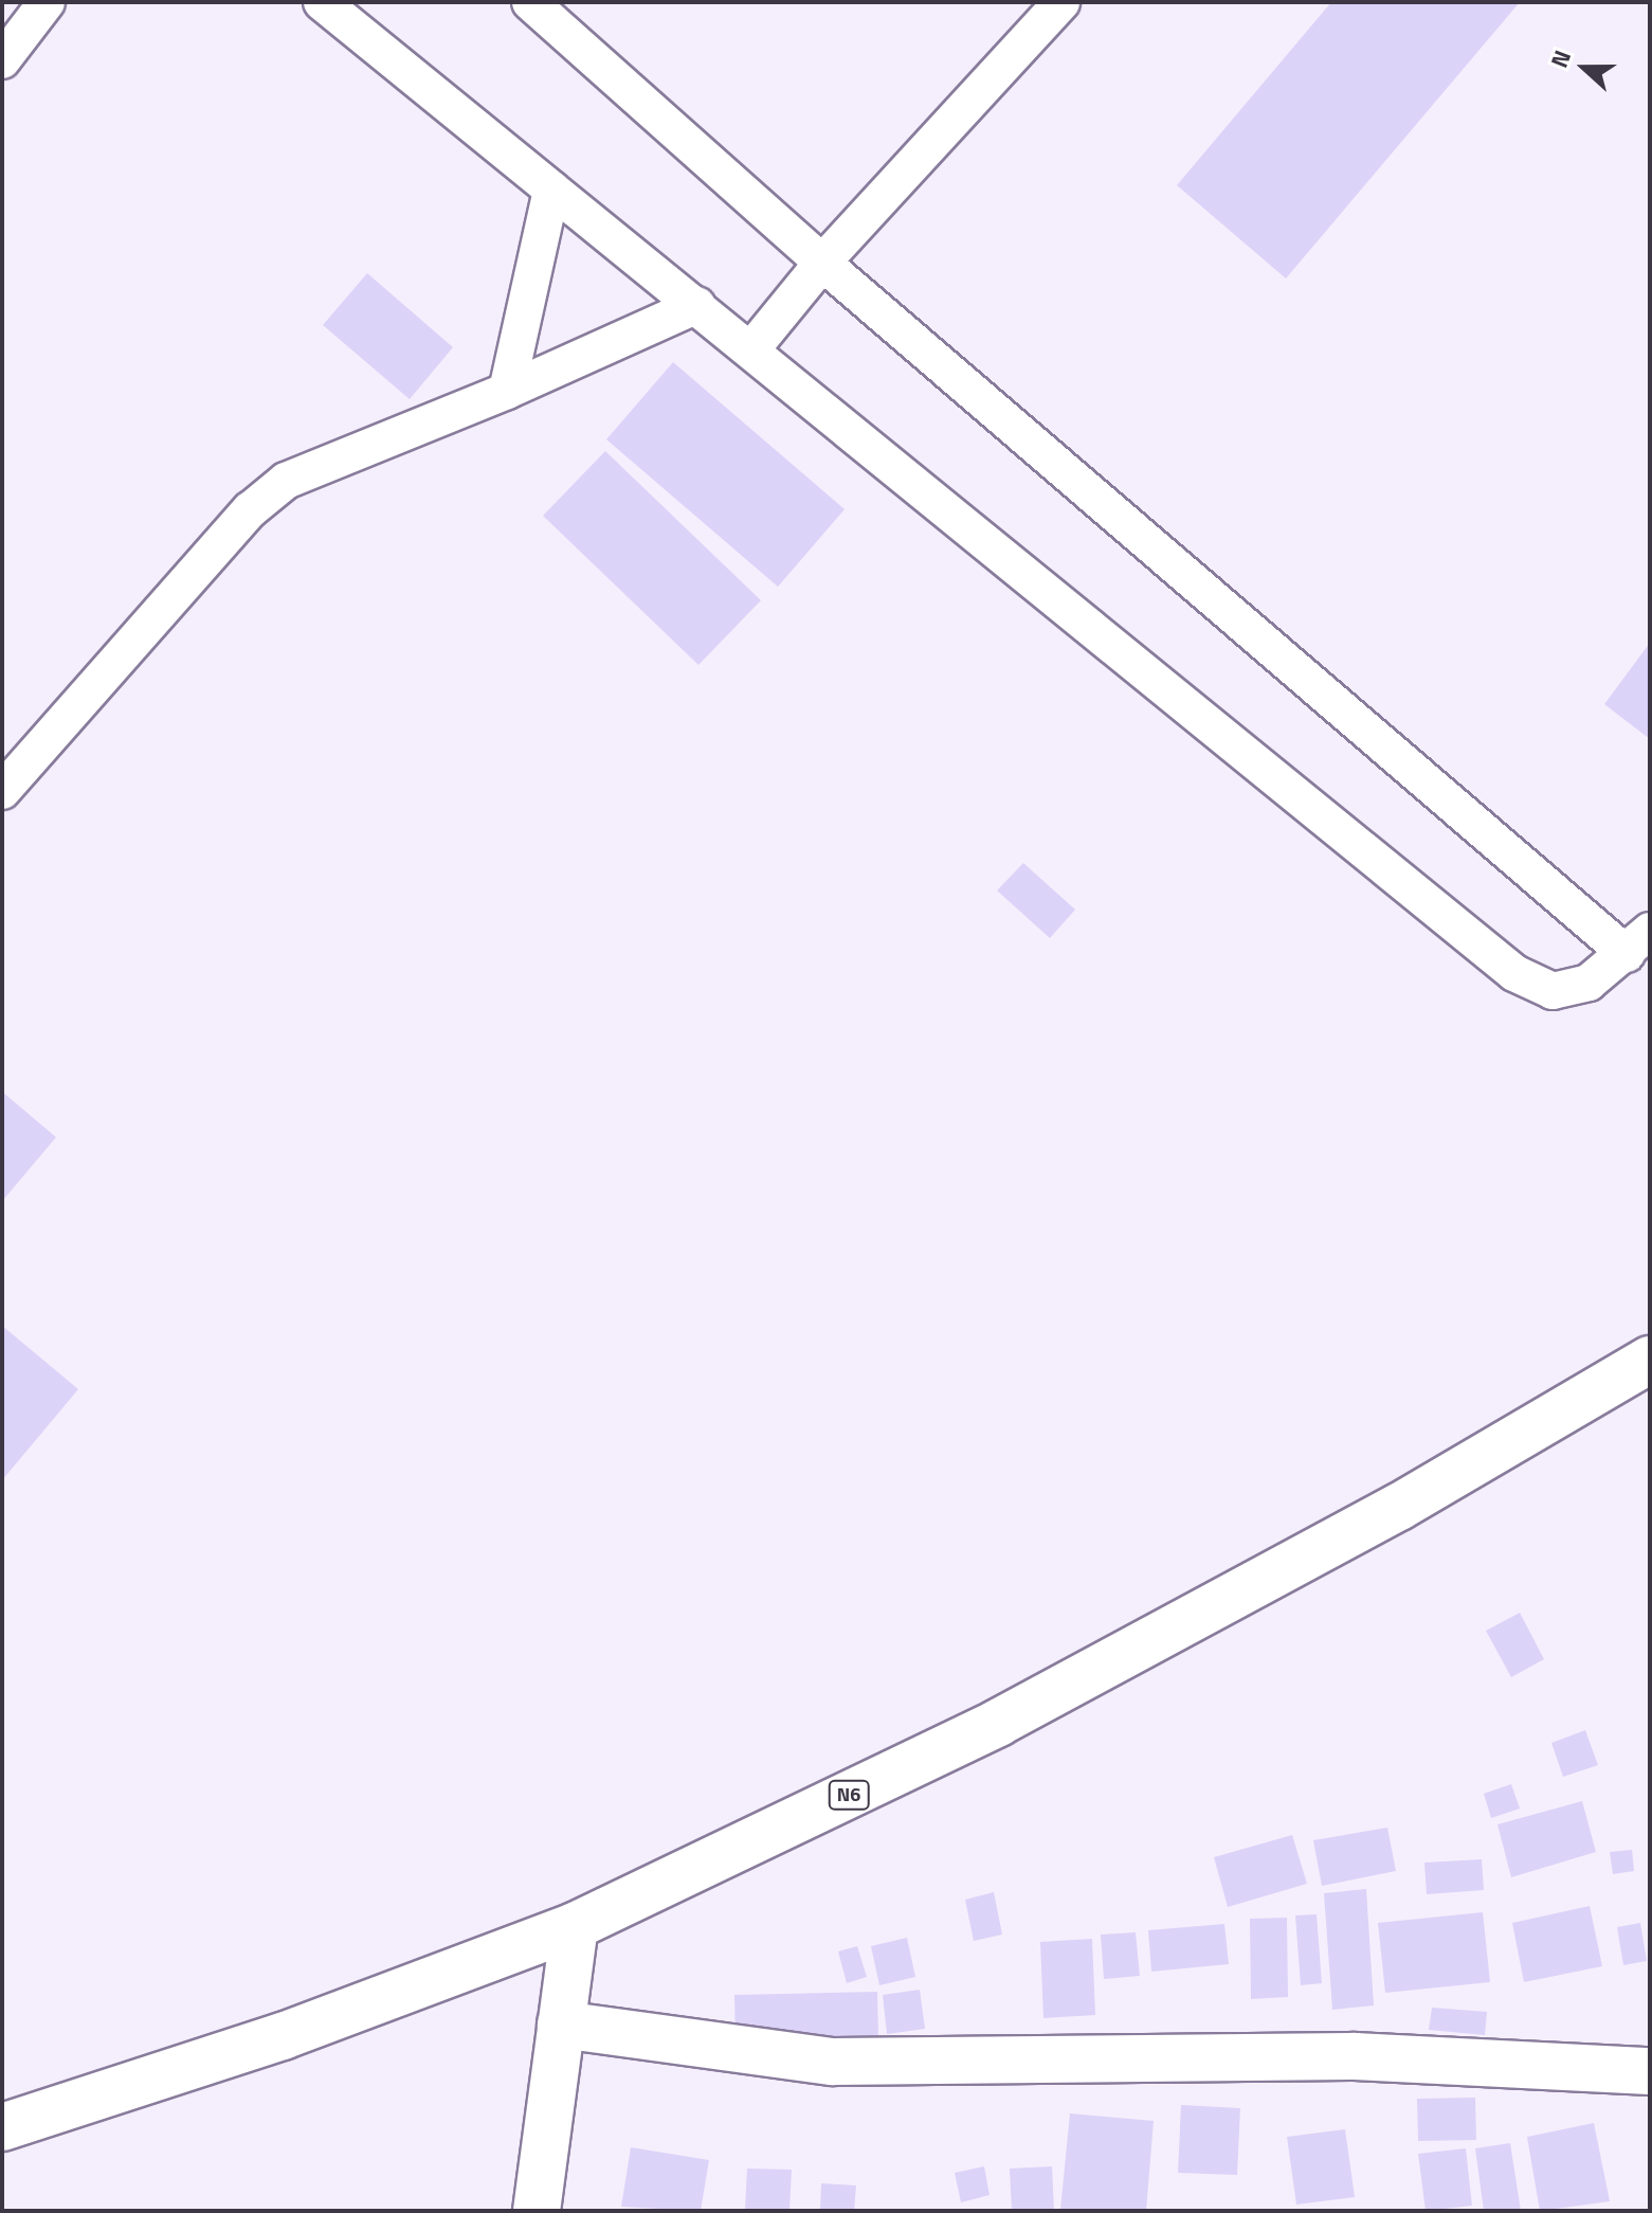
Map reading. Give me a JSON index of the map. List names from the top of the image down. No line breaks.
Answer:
{"streets":{"main road":["N6"]},"north":"left"}
